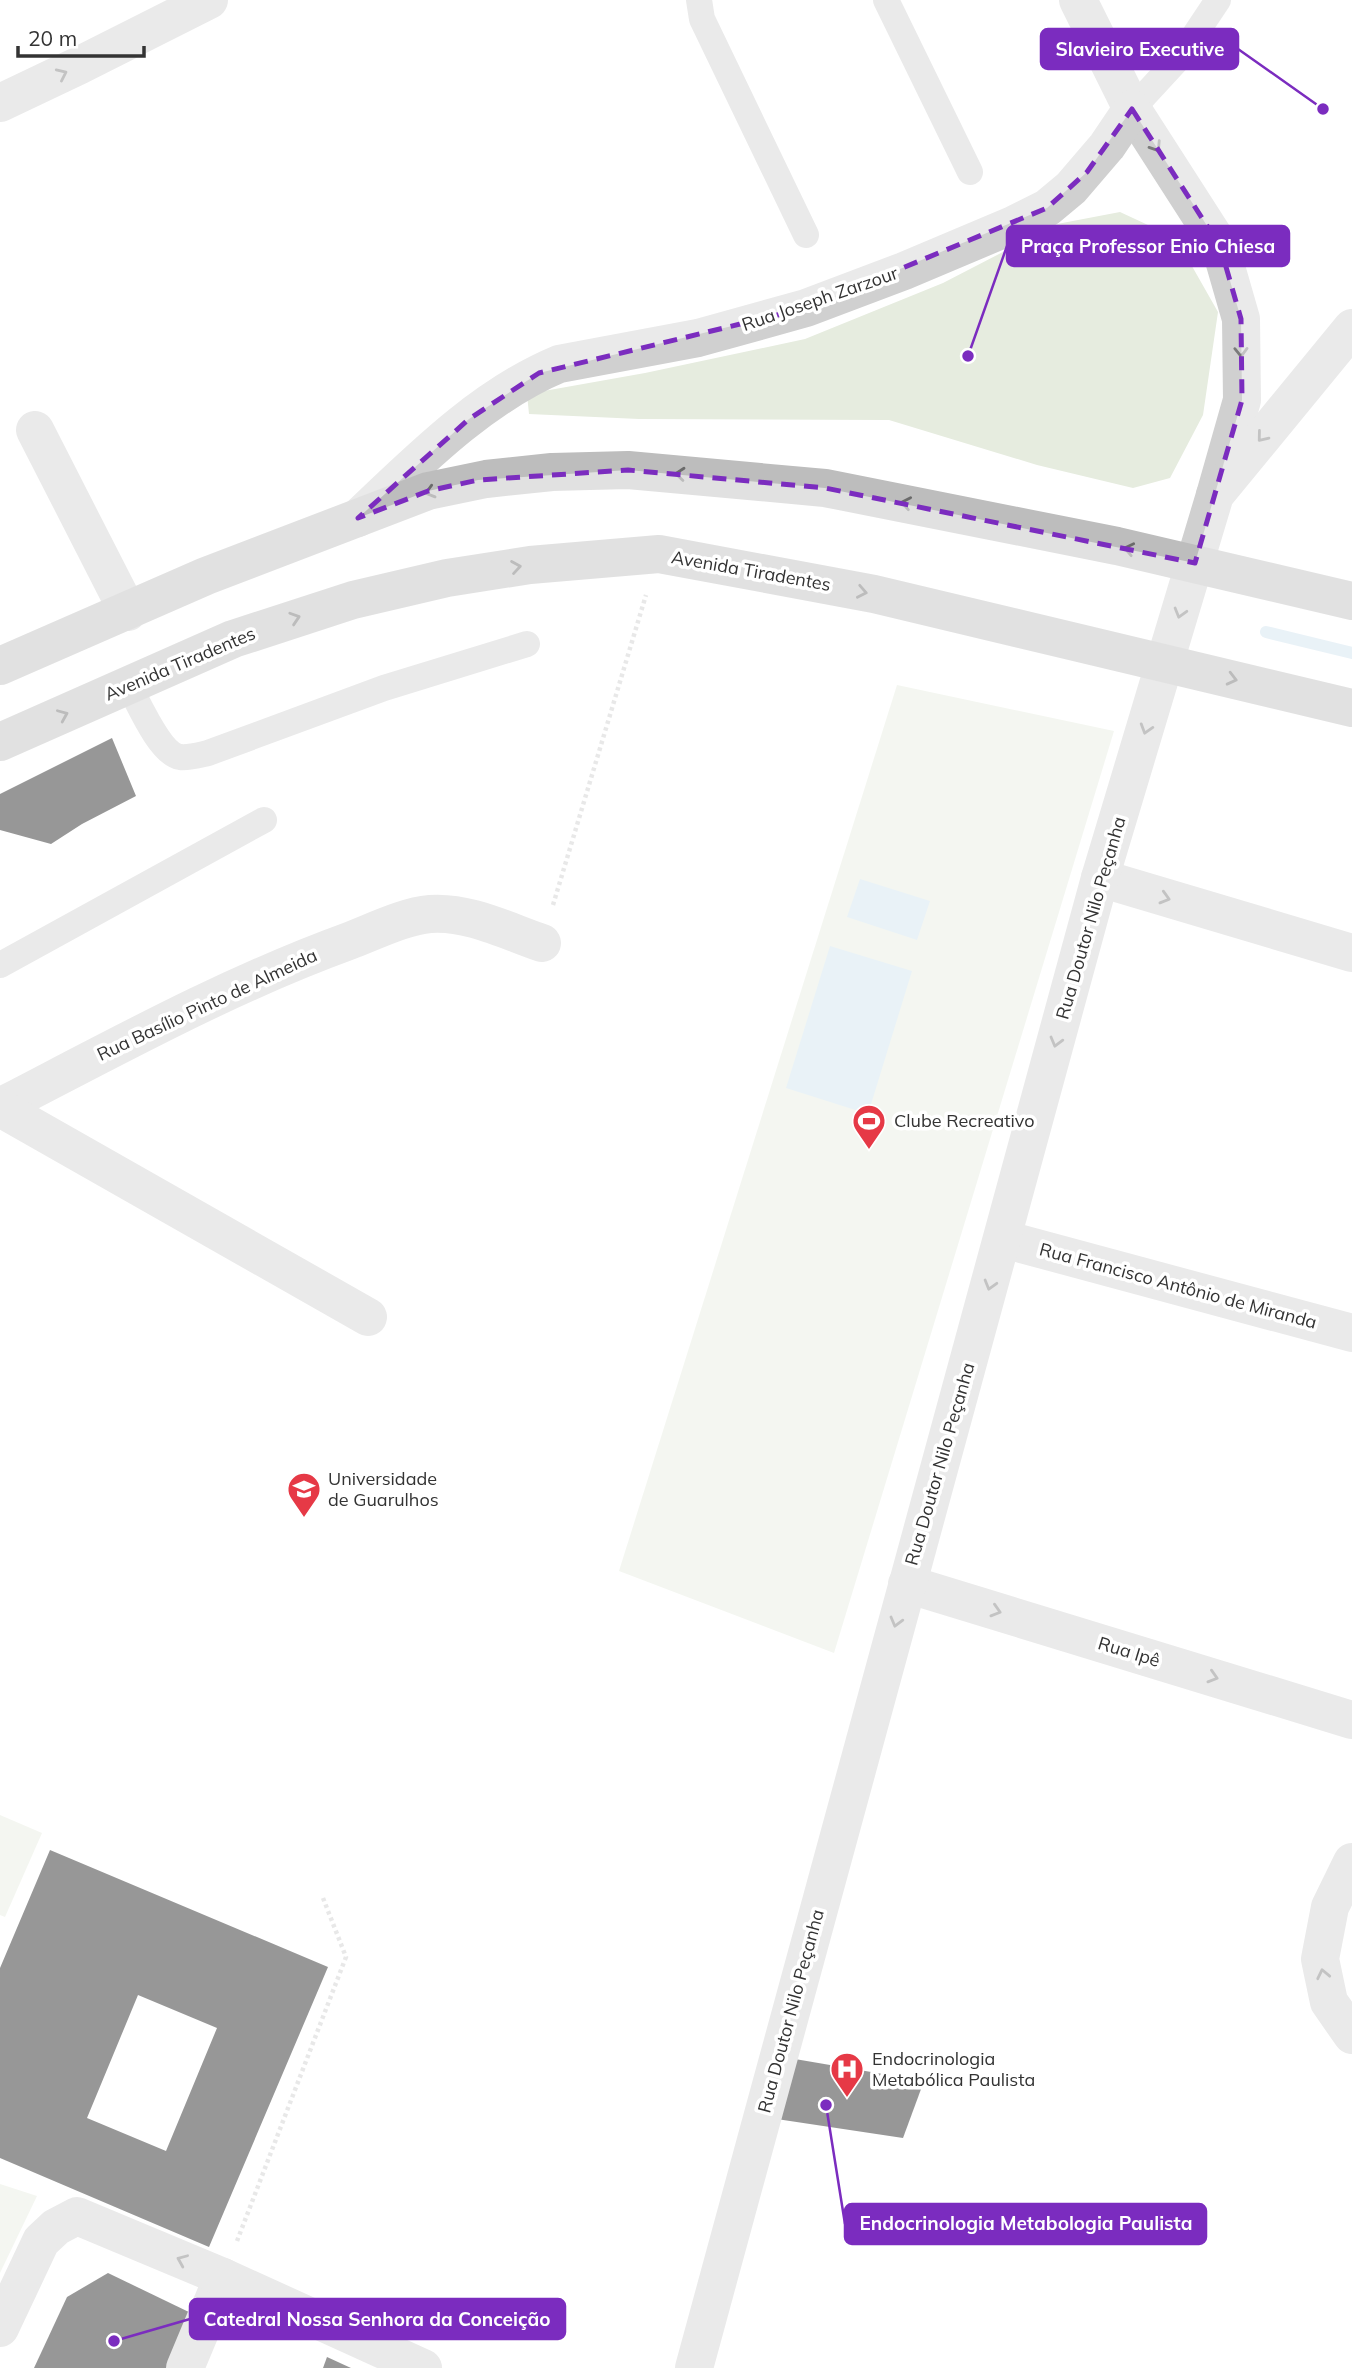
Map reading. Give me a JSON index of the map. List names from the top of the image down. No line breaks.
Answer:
{"streets":{"main road":["Avenida Tiradentes"],"street":["Rua Joseph Zarzour","Rua Doutor Nilo Peçanha","Rua Basílio Pinto de Almeida","Rua Francisco Antônio de Miranda","Rua Ipê"]},"crossings":[["Rua Joseph Zarzour","Rua Doutor Nilo Peçanha"],["Avenida Tiradentes","Rua Doutor Nilo Peçanha"],["Rua Doutor Nilo Peçanha","Rua Francisco Antônio de Miranda"],["Rua Doutor Nilo Peçanha","Rua Ipê"]],"one_way":["Rua Doutor Nilo Peçanha","Rua Ipê"],"places":{"other":["Slavieiro Executive","Praça Professor Enio Chiesa","Endocrinologia Metabologia Paulista","Catedral Nossa Senhora da Conceição"],"sports":["Clube Recreativo"],"school or university":["Universidade de Guarulhos"],"hospital":["Endocrinologia Metabólica Paulista"]},"scale_bar":"20 m"}
